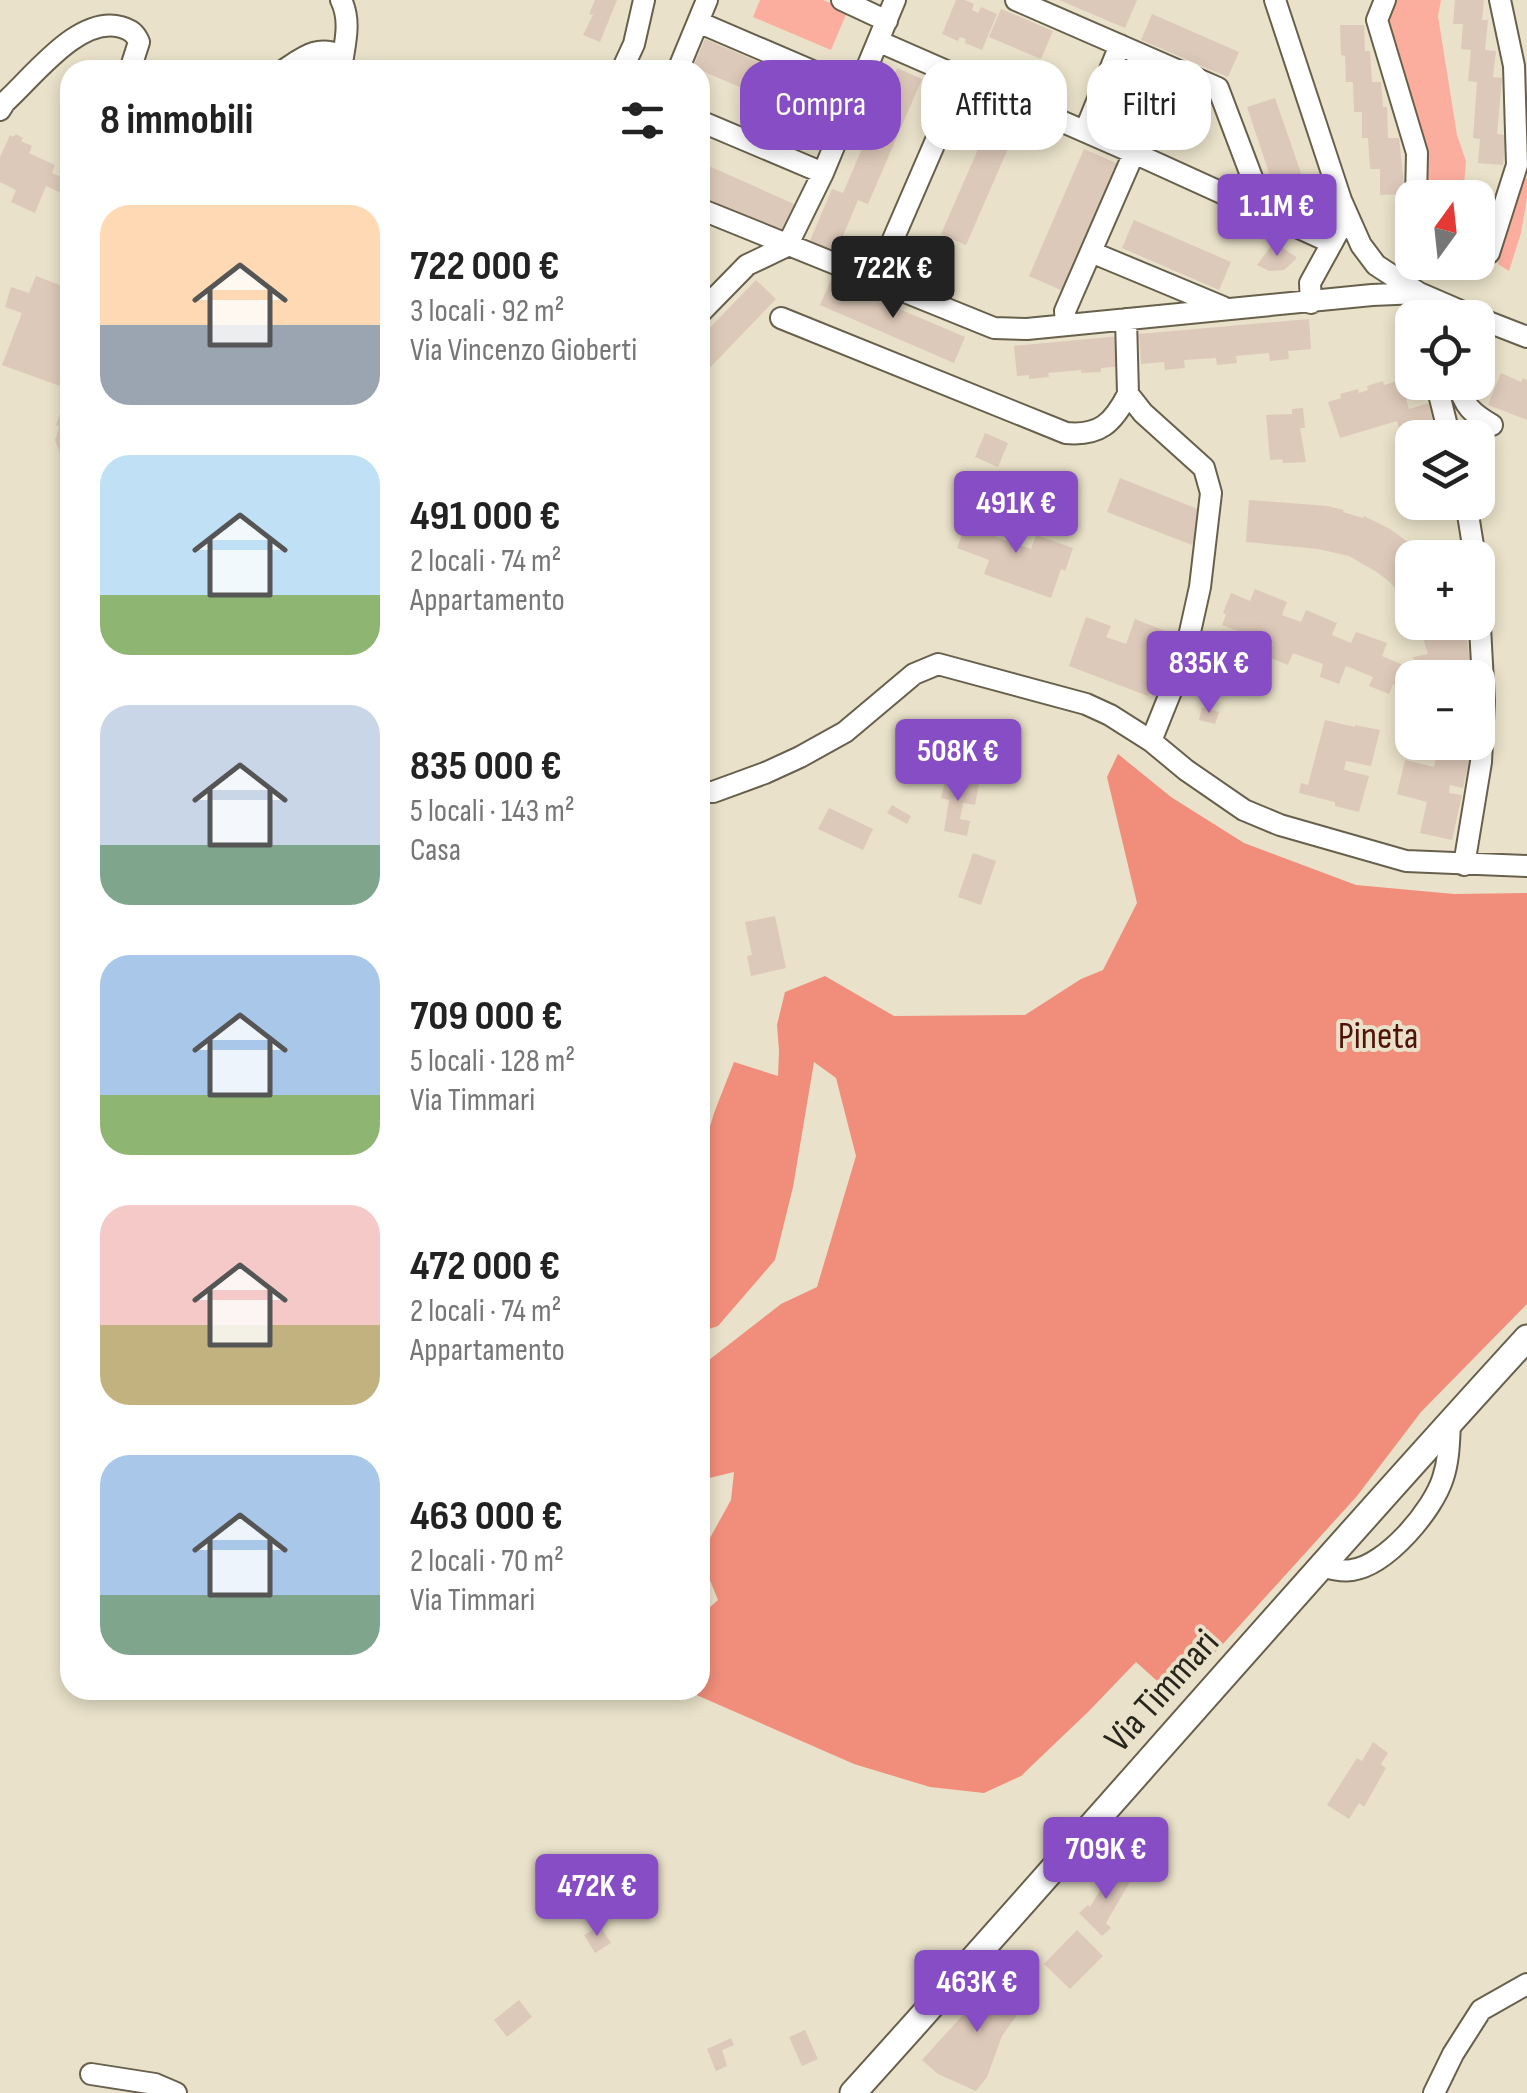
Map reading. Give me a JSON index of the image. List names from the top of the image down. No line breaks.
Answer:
{"streets":{"main road":["Via Timmari"]},"parks":["Pineta"],"north":"top","page":{"chip":["Compra","Affitta","Filtri"],"heading":"8 immobili","price":["1.1M €","722K €","491K €","835K €","508K €","709K €","472K €","463K €"],"map_buttons":["+","−"],"list":[{"name":"722 000 €","note":"3 locali · 92 m² · Via Vincenzo Gioberti"},{"name":"491 000 €","note":"2 locali · 74 m² · Appartamento"},{"name":"835 000 €","note":"5 locali · 143 m² · Casa"},{"name":"709 000 €","note":"5 locali · 128 m² · Via Timmari"},{"name":"472 000 €","note":"2 locali · 74 m² · Appartamento"},{"name":"463 000 €","note":"2 locali · 70 m² · Via Timmari"}]}}
